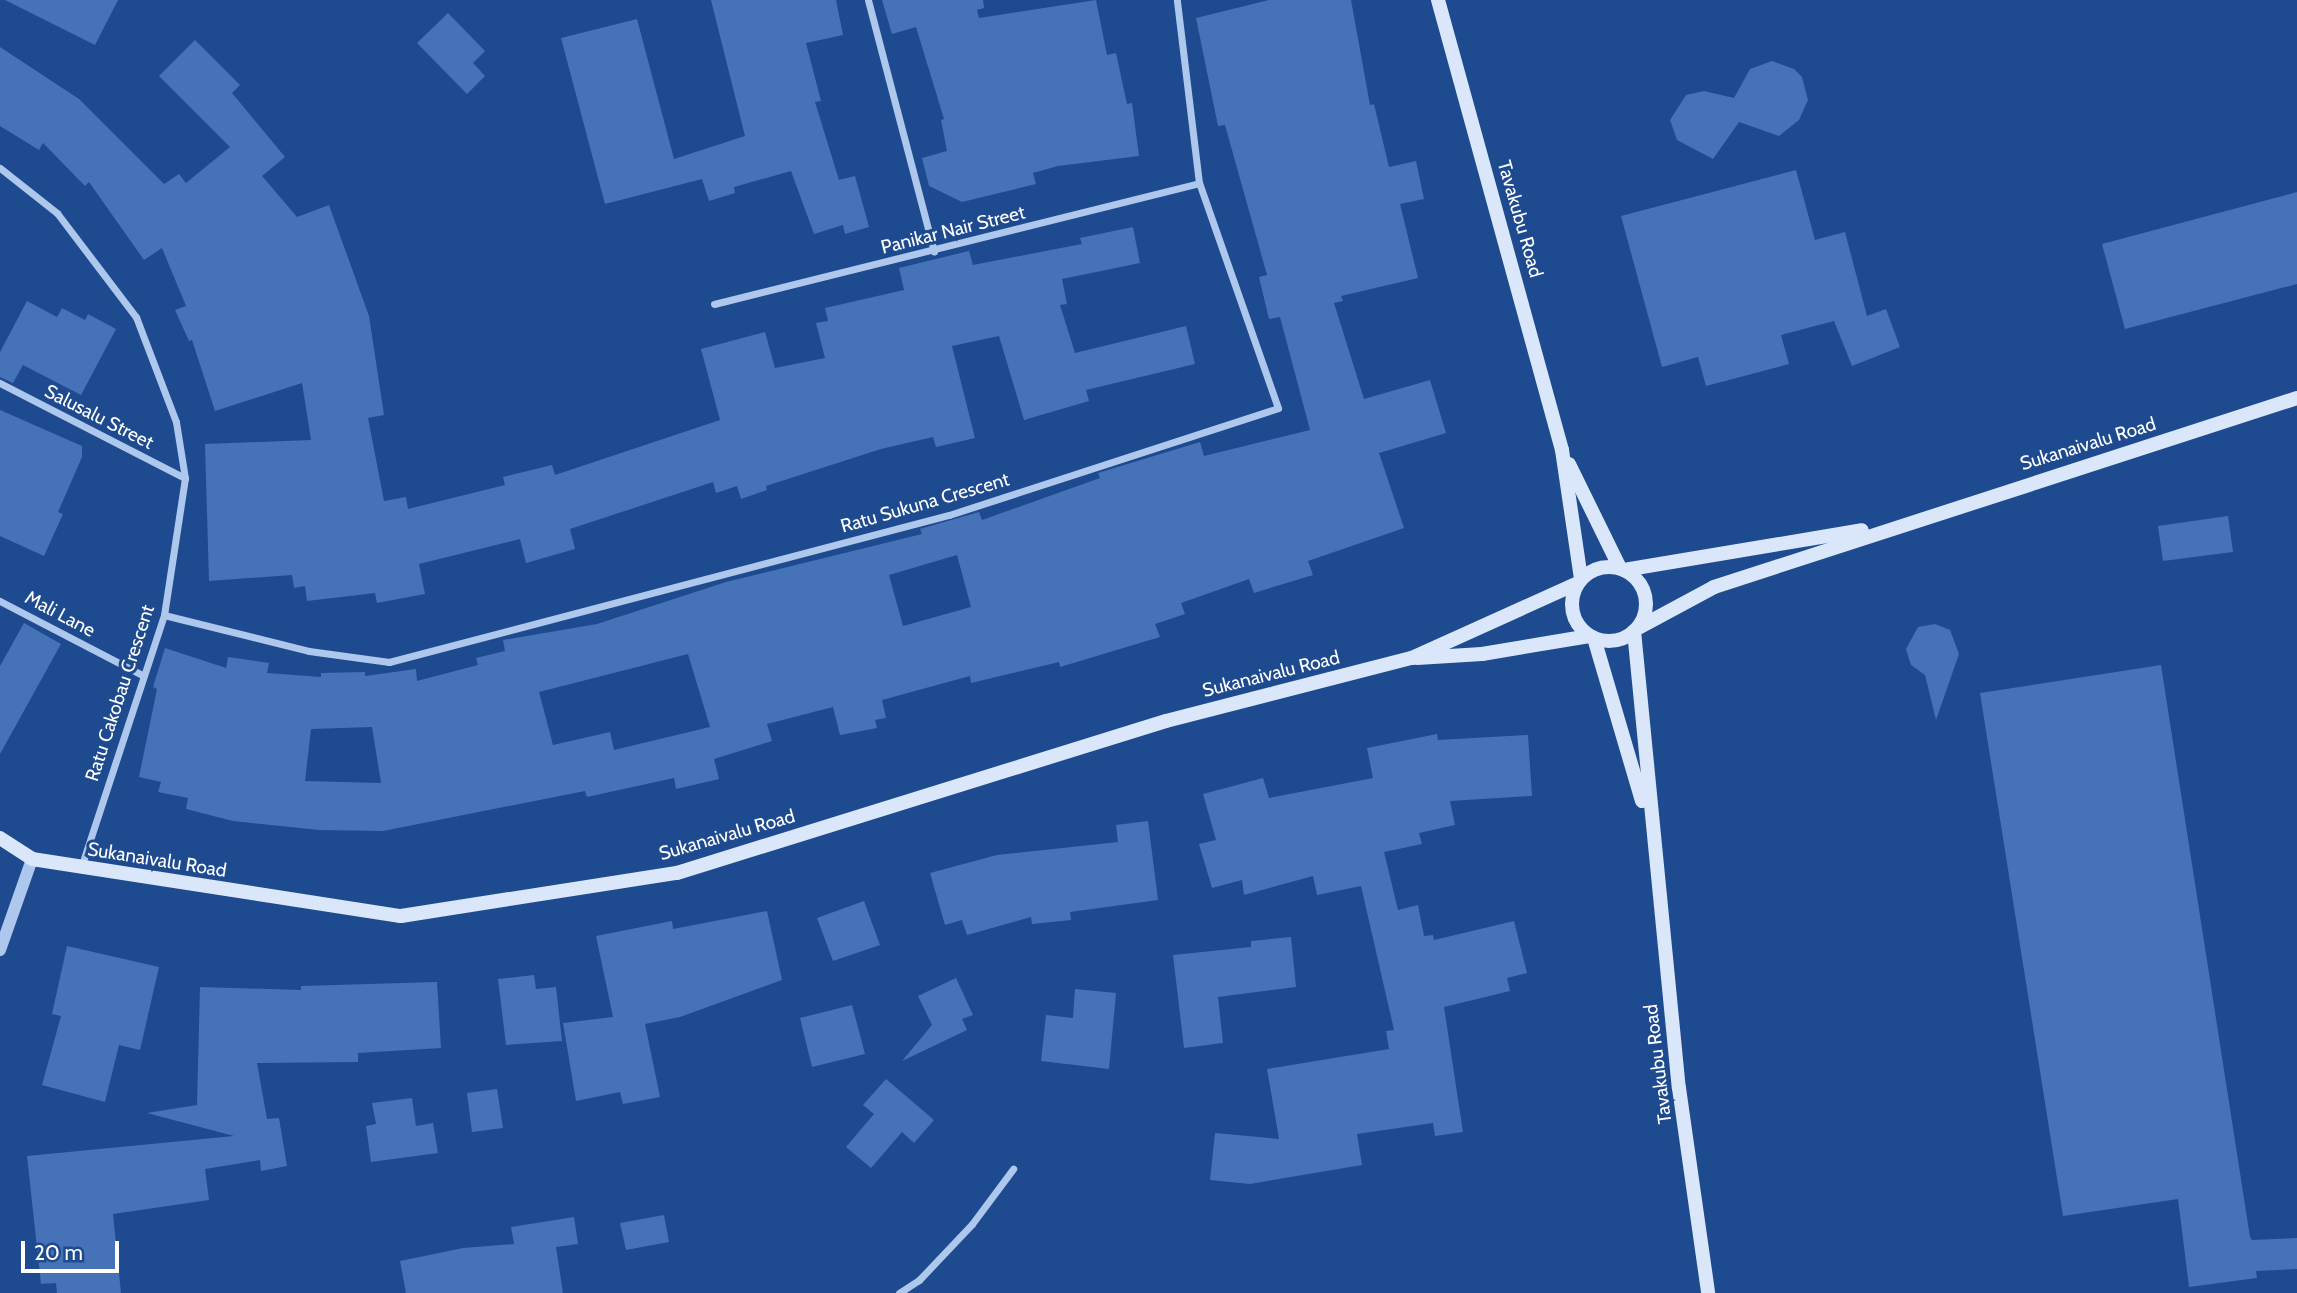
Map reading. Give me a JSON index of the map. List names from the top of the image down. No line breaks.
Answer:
{"streets":{"main road":["Tavakubu Road","Sukanaivalu Road"],"street":["Panikar Nair Street","Salusalu Street","Ratu Sukuna Crescent","Mali Lane","Ratu Cakobau Crescent"]},"crossings":[["Tavakubu Road","Sukanaivalu Road"],["Panikar Nair Street","Ratu Sukuna Crescent"],["Salusalu Street","Ratu Cakobau Crescent"],["Sukanaivalu Road","Ratu Cakobau Crescent"],["Ratu Sukuna Crescent","Ratu Cakobau Crescent"],["Mali Lane","Ratu Cakobau Crescent"]],"scale_bar":"20 m"}
